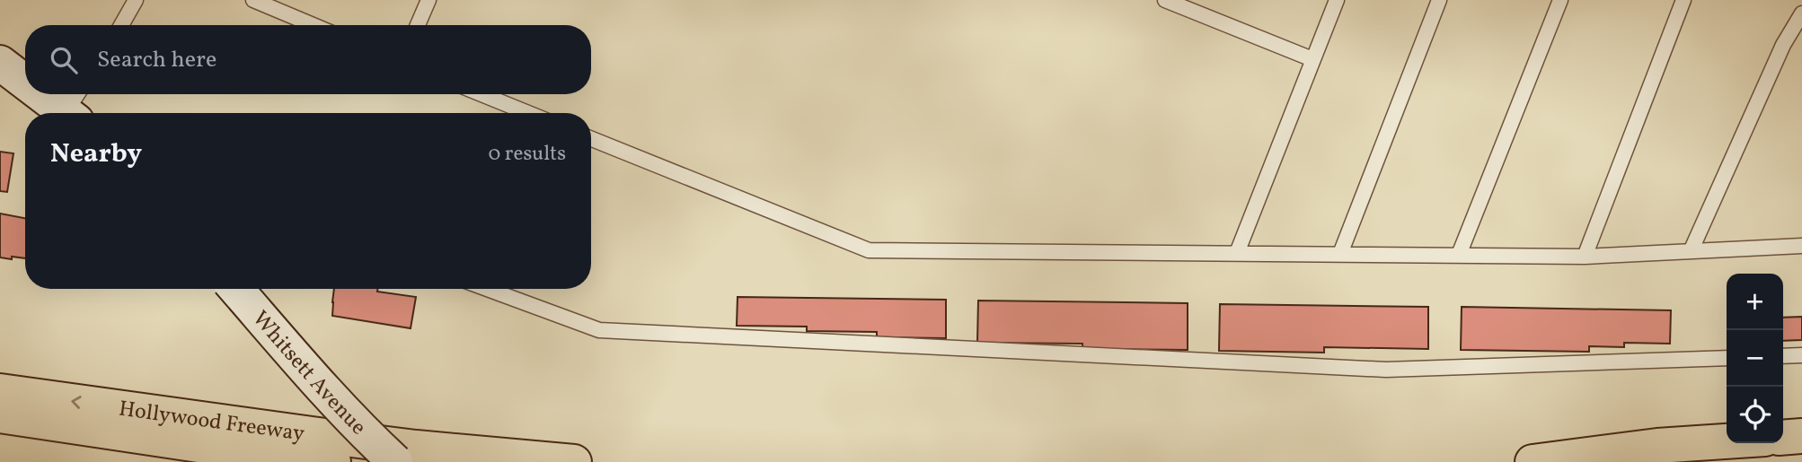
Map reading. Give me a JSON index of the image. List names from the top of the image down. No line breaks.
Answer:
{"streets":{"highway":["Hollywood Freeway"],"main road":["Whitsett Avenue"]},"page":{"search":"Search here","heading":["Nearby","0 results"],"map_buttons":["+","−"]}}
